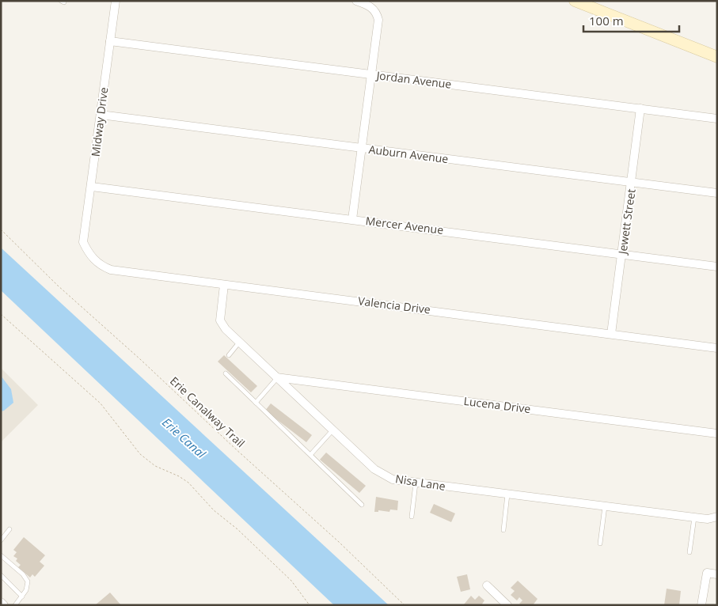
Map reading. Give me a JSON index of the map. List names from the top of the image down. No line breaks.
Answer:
{"streets":{"street":["Jordan Avenue","Midway Drive","Auburn Avenue","Jewett Street","Mercer Avenue","Valencia Drive","Lucena Drive","Nisa Lane"],"path":["Erie Canalway Trail"]},"crossings":[["Jordan Avenue","Midway Drive"],["Jordan Avenue","Jewett Street"],["Midway Drive","Auburn Avenue"],["Midway Drive","Mercer Avenue"],["Midway Drive","Valencia Drive"],["Auburn Avenue","Jewett Street"],["Jewett Street","Mercer Avenue"],["Jewett Street","Valencia Drive"],["Valencia Drive","Nisa Lane"],["Lucena Drive","Nisa Lane"]],"water":["Erie Canal"],"scale_bar":"100 m"}
